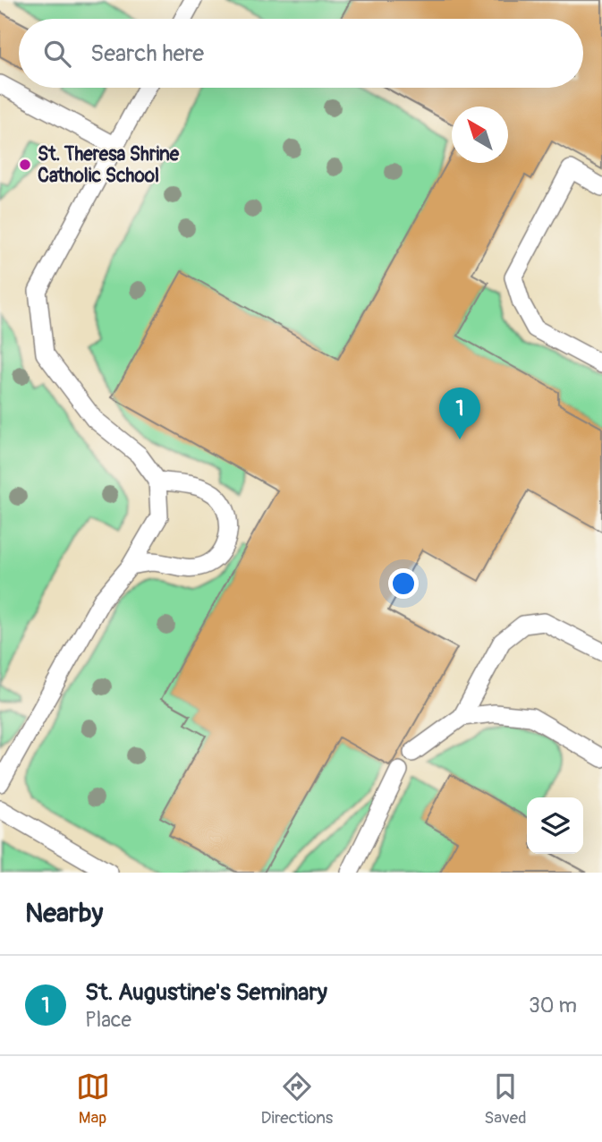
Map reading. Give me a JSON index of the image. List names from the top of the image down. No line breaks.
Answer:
{"places":["St. Theresa Shrine Catholic School"],"north":"top left","page":{"search":"Search here","pins":"1","heading":"Nearby","list":[{"mark":"1","name":"St. Augustine's Seminary","note":"Place","value":"30 m"}],"nav":["Map","Directions","Saved"]}}
